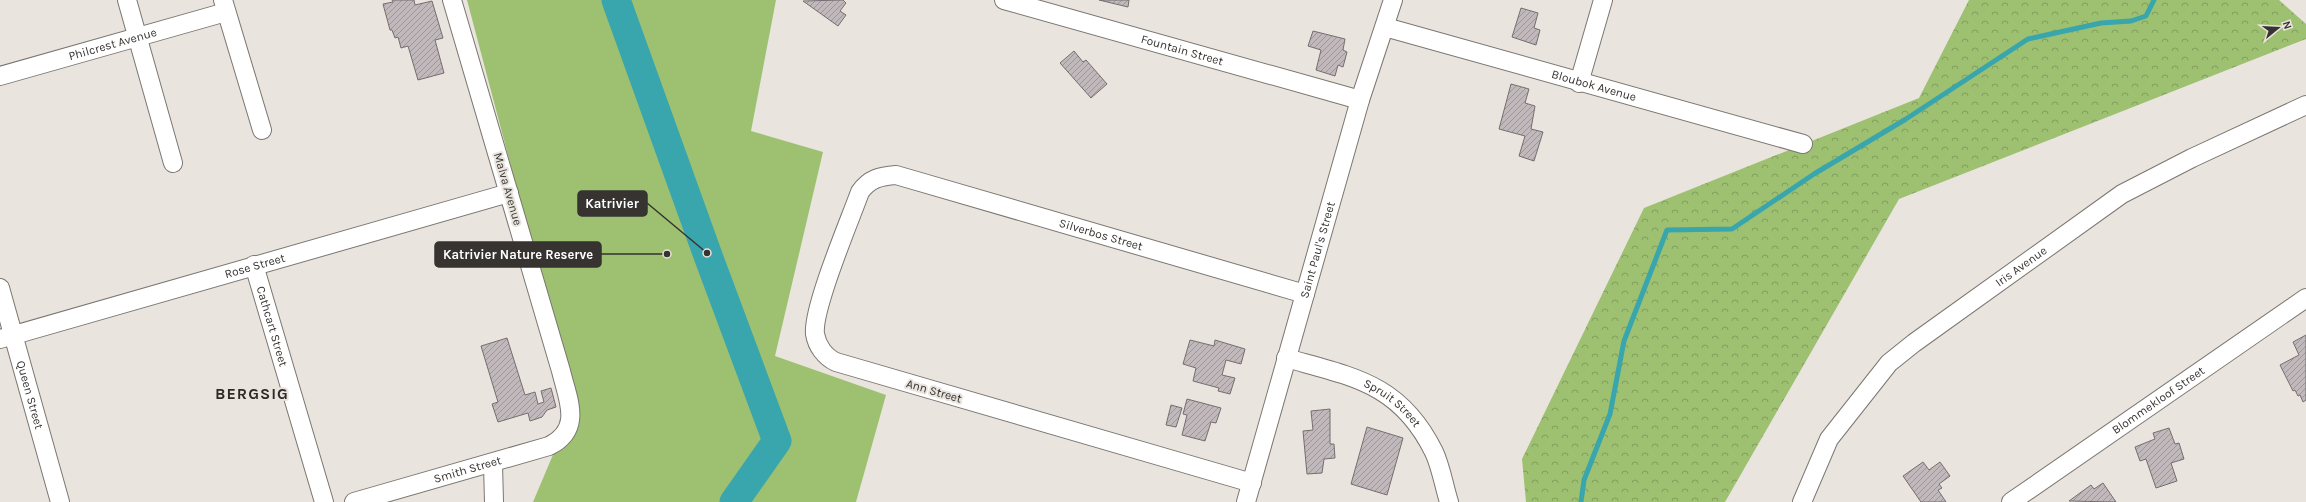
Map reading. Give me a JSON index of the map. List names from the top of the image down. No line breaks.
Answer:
{"streets":{"street":["Philcrest Avenue","Fountain Street","Bloubok Avenue","Malva Avenue","Silverbos Street","Saint Paul's Street","Rose Street","Iris Avenue","Cathcart Street","Ann Street","Queen Street","Blommekloof Street","Spruit Street","Smith Street"]},"crossings":[["Fountain Street","Saint Paul's Street"],["Bloubok Avenue","Saint Paul's Street"],["Malva Avenue","Rose Street"],["Malva Avenue","Smith Street"],["Silverbos Street","Saint Paul's Street"],["Silverbos Street","Ann Street"],["Saint Paul's Street","Ann Street"],["Saint Paul's Street","Spruit Street"],["Rose Street","Cathcart Street"],["Rose Street","Queen Street"]],"districts":["BERGSIG"],"places":["Katrivier","Katrivier Nature Reserve"],"north":"right"}
